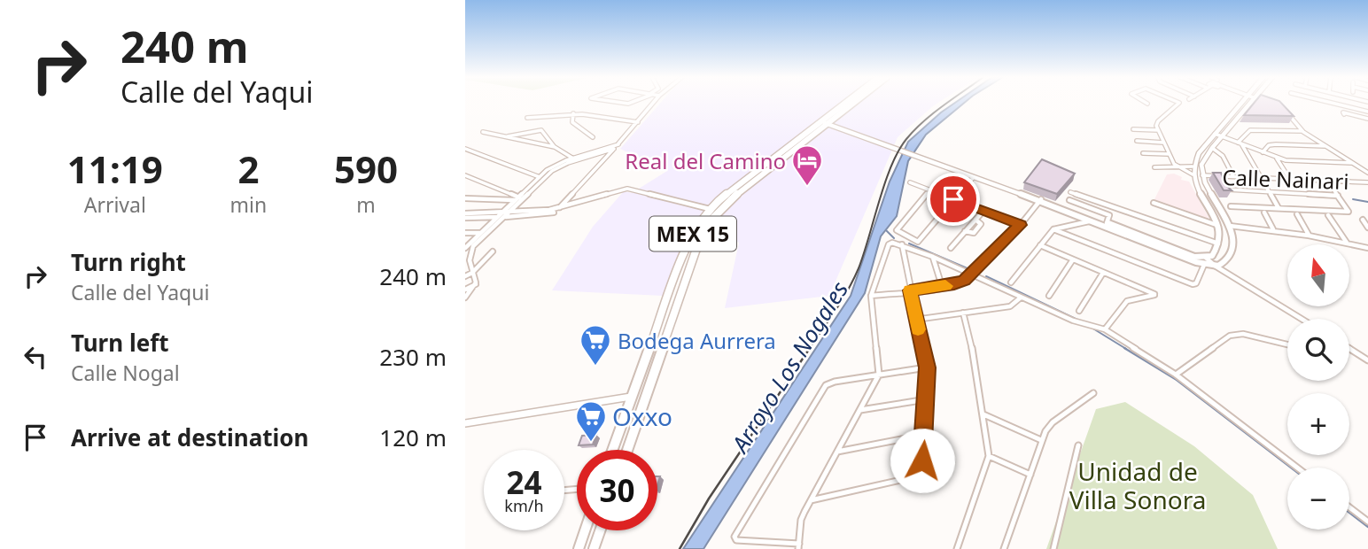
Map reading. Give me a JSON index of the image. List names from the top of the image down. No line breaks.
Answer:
{"streets":{"highway":["MEX 15"],"street":["Calle Nainari"]},"water":["Arroyo Los Nogales"],"parks":["Unidad de Villa Sonora"],"places":{"hotel":["Real del Camino"],"supermarket":["Bodega Aurrera","Oxxo"]},"north":"top","page":{"turn":["240 m","Calle del Yaqui"],"eta":["11:19","Arrival","2","min","590","m"],"list":[{"name":"Turn right","note":"Calle del Yaqui","value":"240 m"},{"name":"Turn left","note":"Calle Nogal","value":"230 m"},{"name":"Arrive at destination","value":"120 m"}],"map_buttons":["+","−"],"speed":"24 km/h","limit":"30"}}
